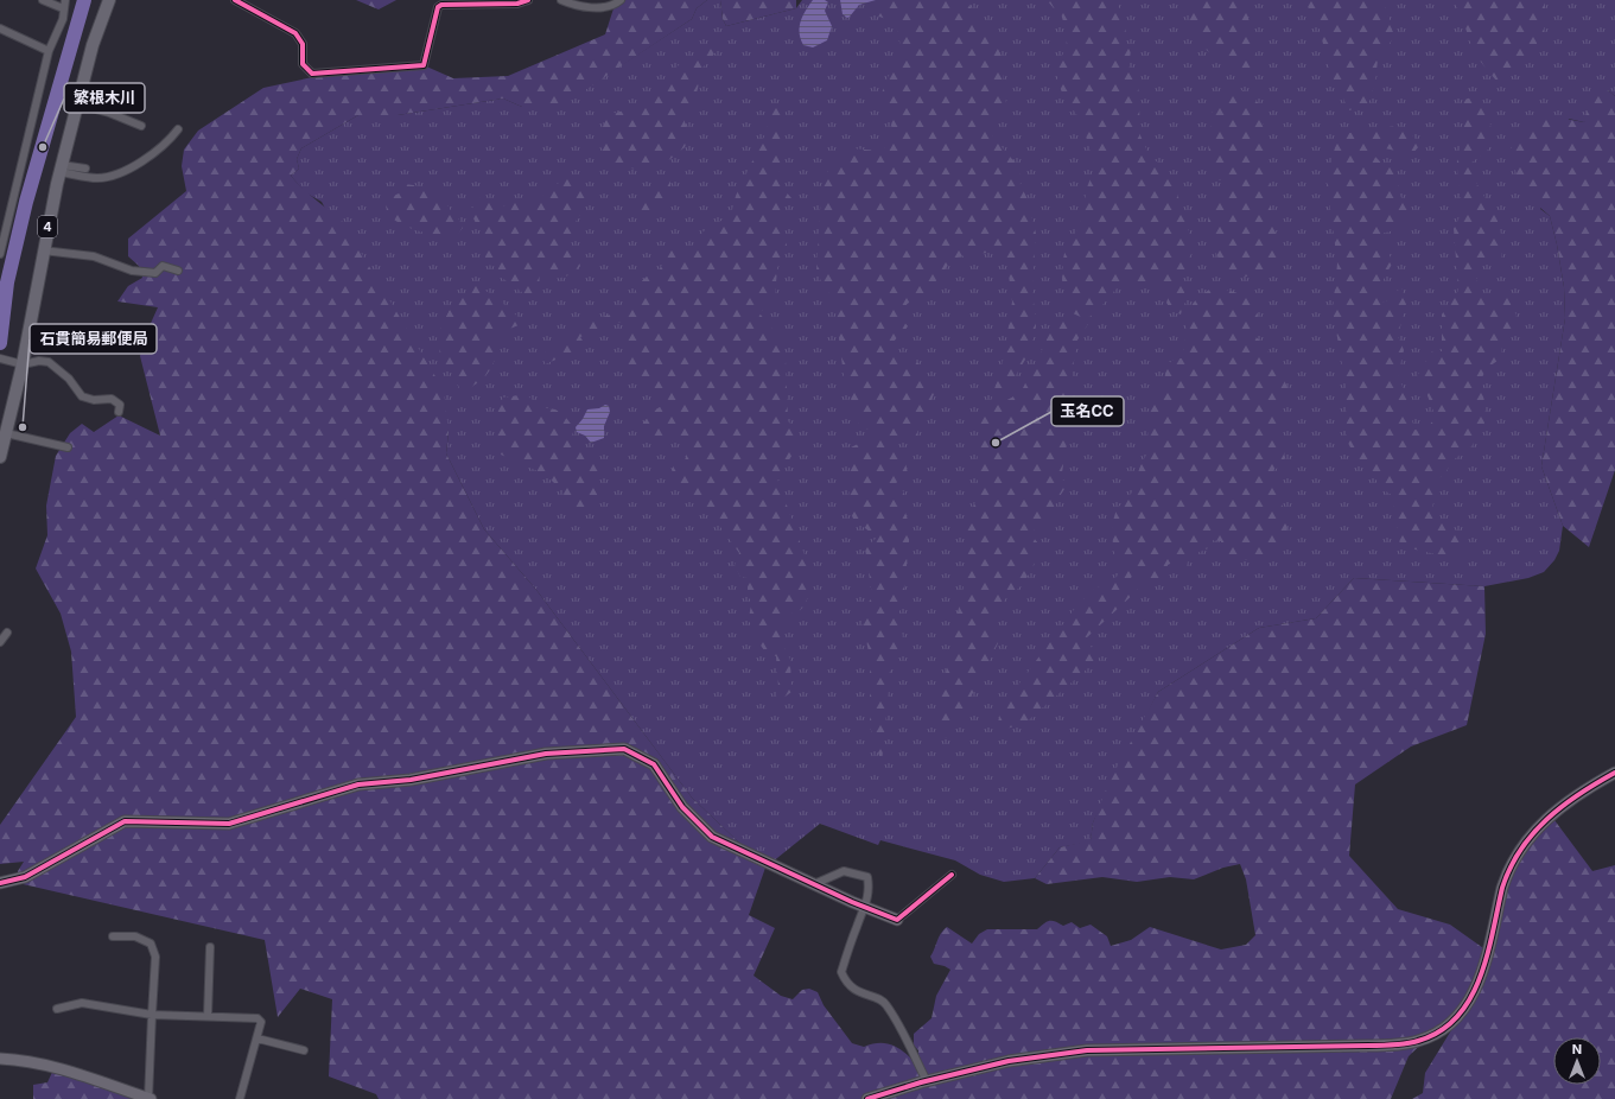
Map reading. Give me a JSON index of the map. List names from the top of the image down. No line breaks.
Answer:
{"streets":{"main road":["4"]},"places":["繁根木川","石貫簡易郵便局","玉名CC"],"north":"top"}
